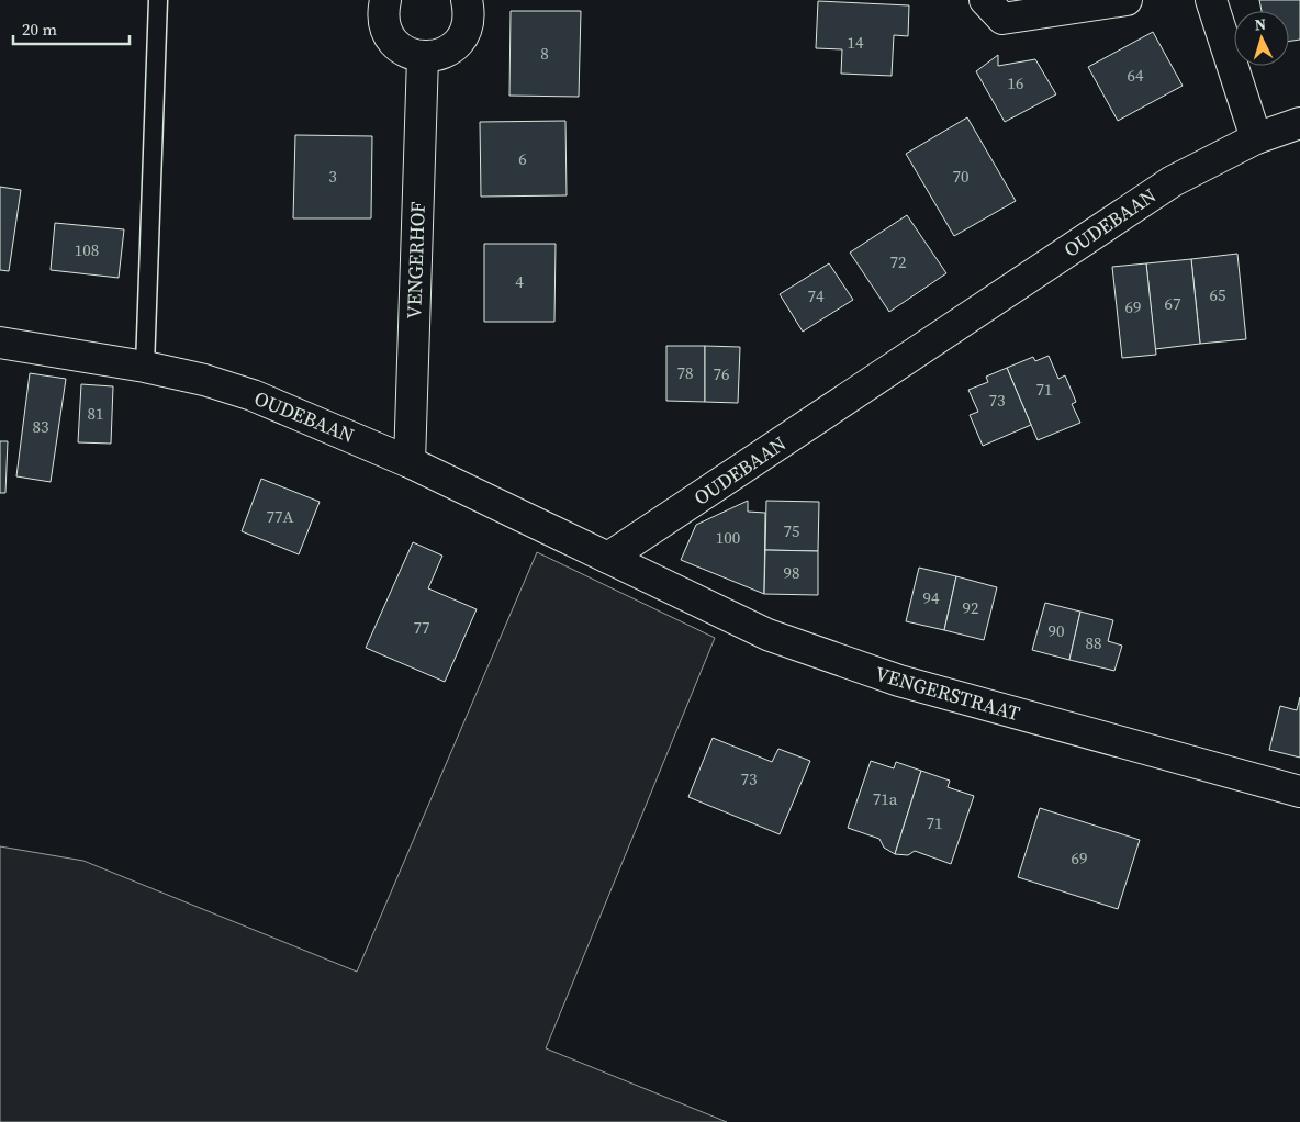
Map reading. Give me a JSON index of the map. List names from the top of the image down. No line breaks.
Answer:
{"streets":{"street":["OUDEBAAN","VENGERHOF","VENGERSTRAAT"]},"crossings":[["OUDEBAAN","VENGERHOF"],["OUDEBAAN","VENGERSTRAAT"]],"house_numbers":["14","8","64","16","6","3","70","108","72","4","65","74","67","69","78","76","71","73","81","83","77A","75","100","98","94","92","77","90","88","73","71a","71","69"],"scale_bar":"20 m","north":"top"}
